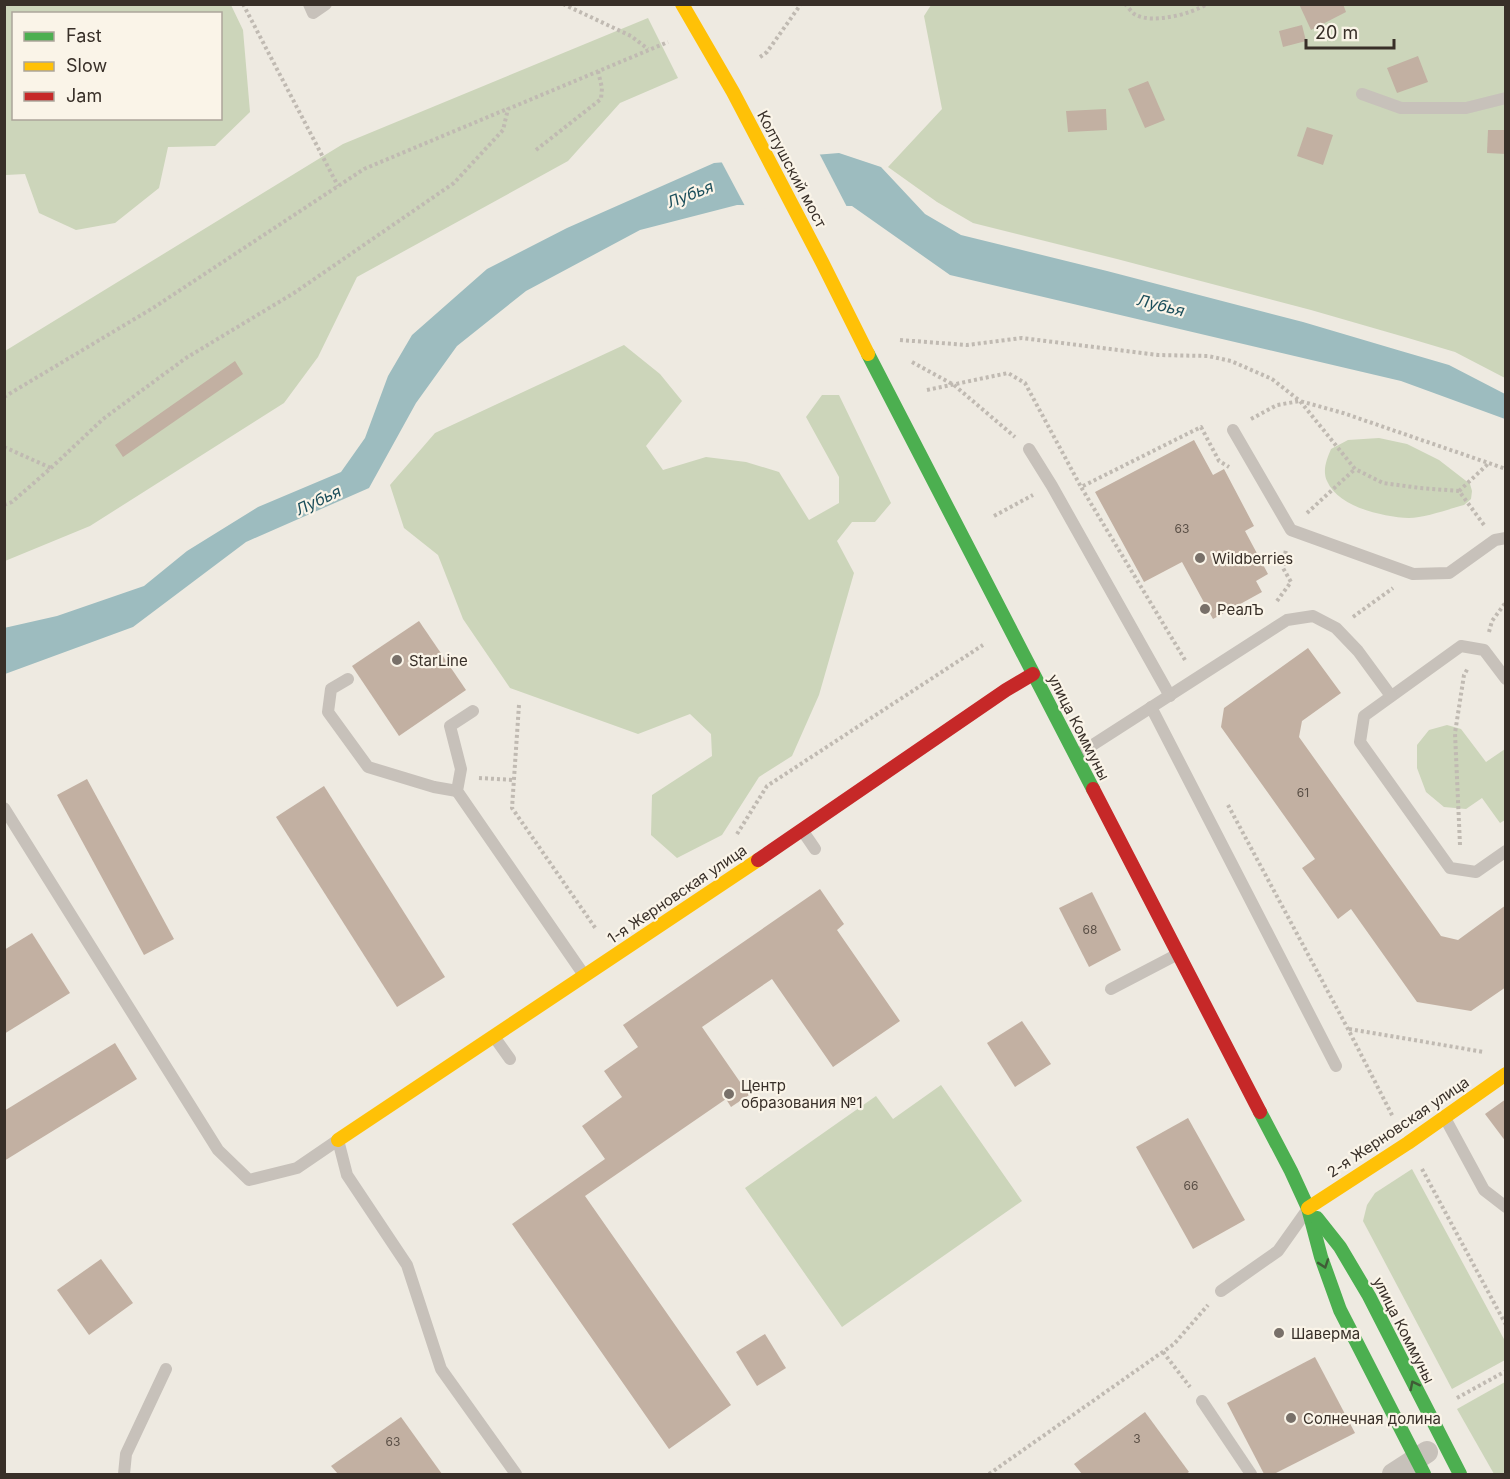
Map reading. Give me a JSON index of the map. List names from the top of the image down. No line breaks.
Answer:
{"streets":{"main road":["Колтушский мост","улица Коммуны","1-я Жерновская улица","2-я Жерновская улица"]},"crossings":[["Колтушский мост","улица Коммуны"],["улица Коммуны","1-я Жерновская улица"],["улица Коммуны","2-я Жерновская улица"]],"water":["Лубья"],"places":["Wildberries","РеалЪ","StarLine","Центр образования №1","Шаверма","Солнечная долина"],"house_numbers":["63","61","68","66","3","63"],"legend":["Fast","Slow","Jam"],"scale_bar":"20 m"}
